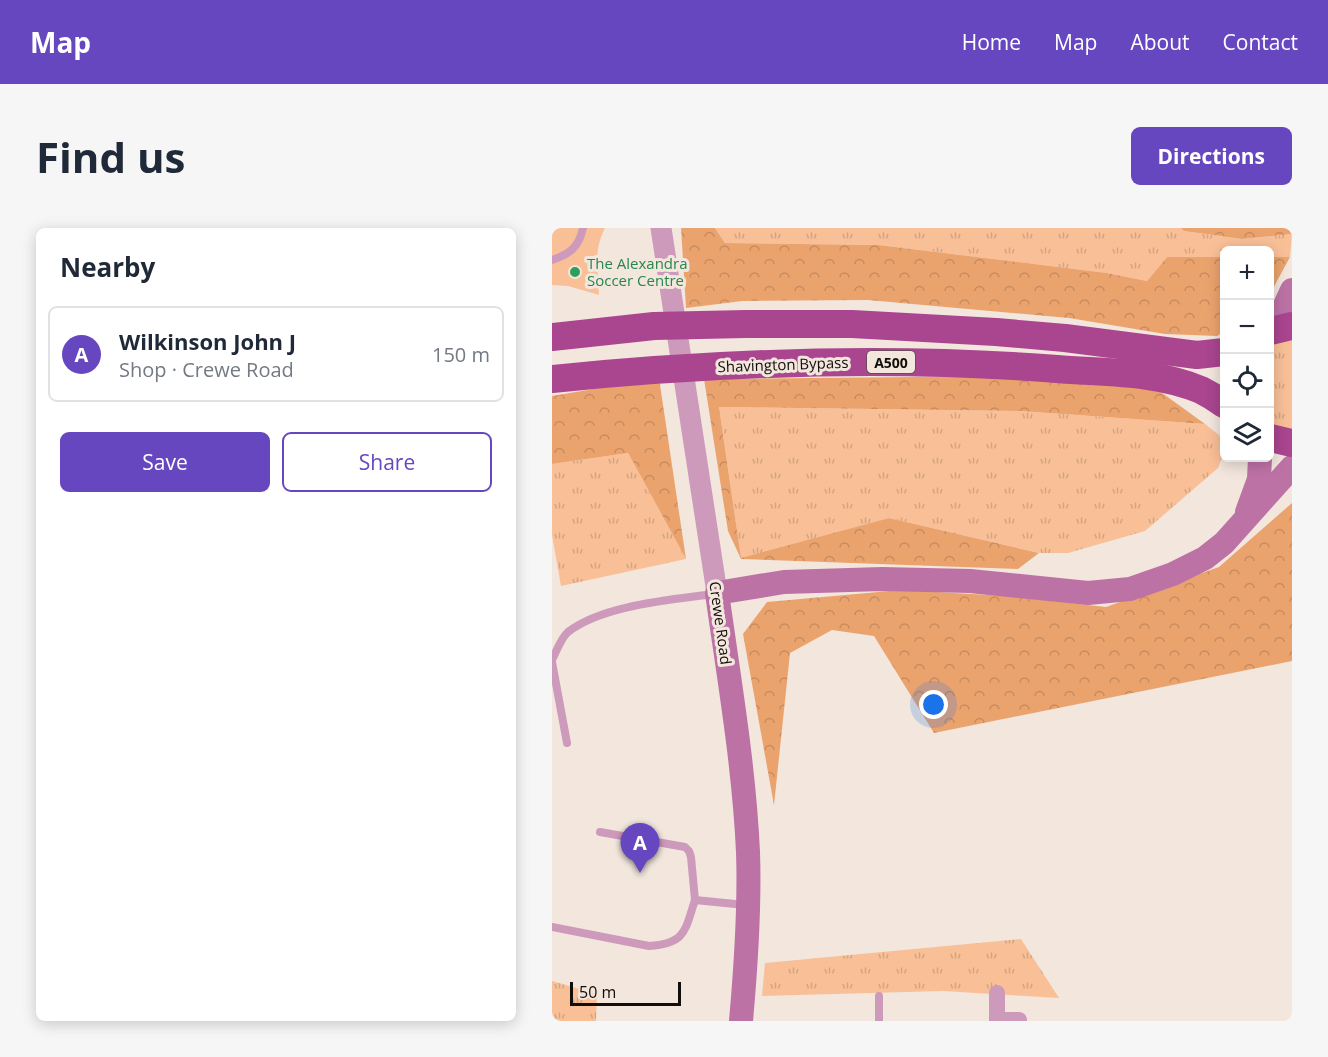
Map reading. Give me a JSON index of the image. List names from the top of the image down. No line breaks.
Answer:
{"streets":{"highway":["A500","Shavington Bypass"],"main road":["Crewe Road"]},"places":["The Alexandra Soccer Centre"],"scale_bar":"50 m","page":{"header":"Map","nav":["Home","Map","About","Contact"],"buttons":["Directions",["Save","Share"]],"title":"Find us","heading":"Nearby","map_buttons":["+","−"],"list":[{"mark":"A","name":"Wilkinson John J","note":"Shop · Crewe Road","value":"150 m"}],"pins":"A","scale":"50 m"}}
